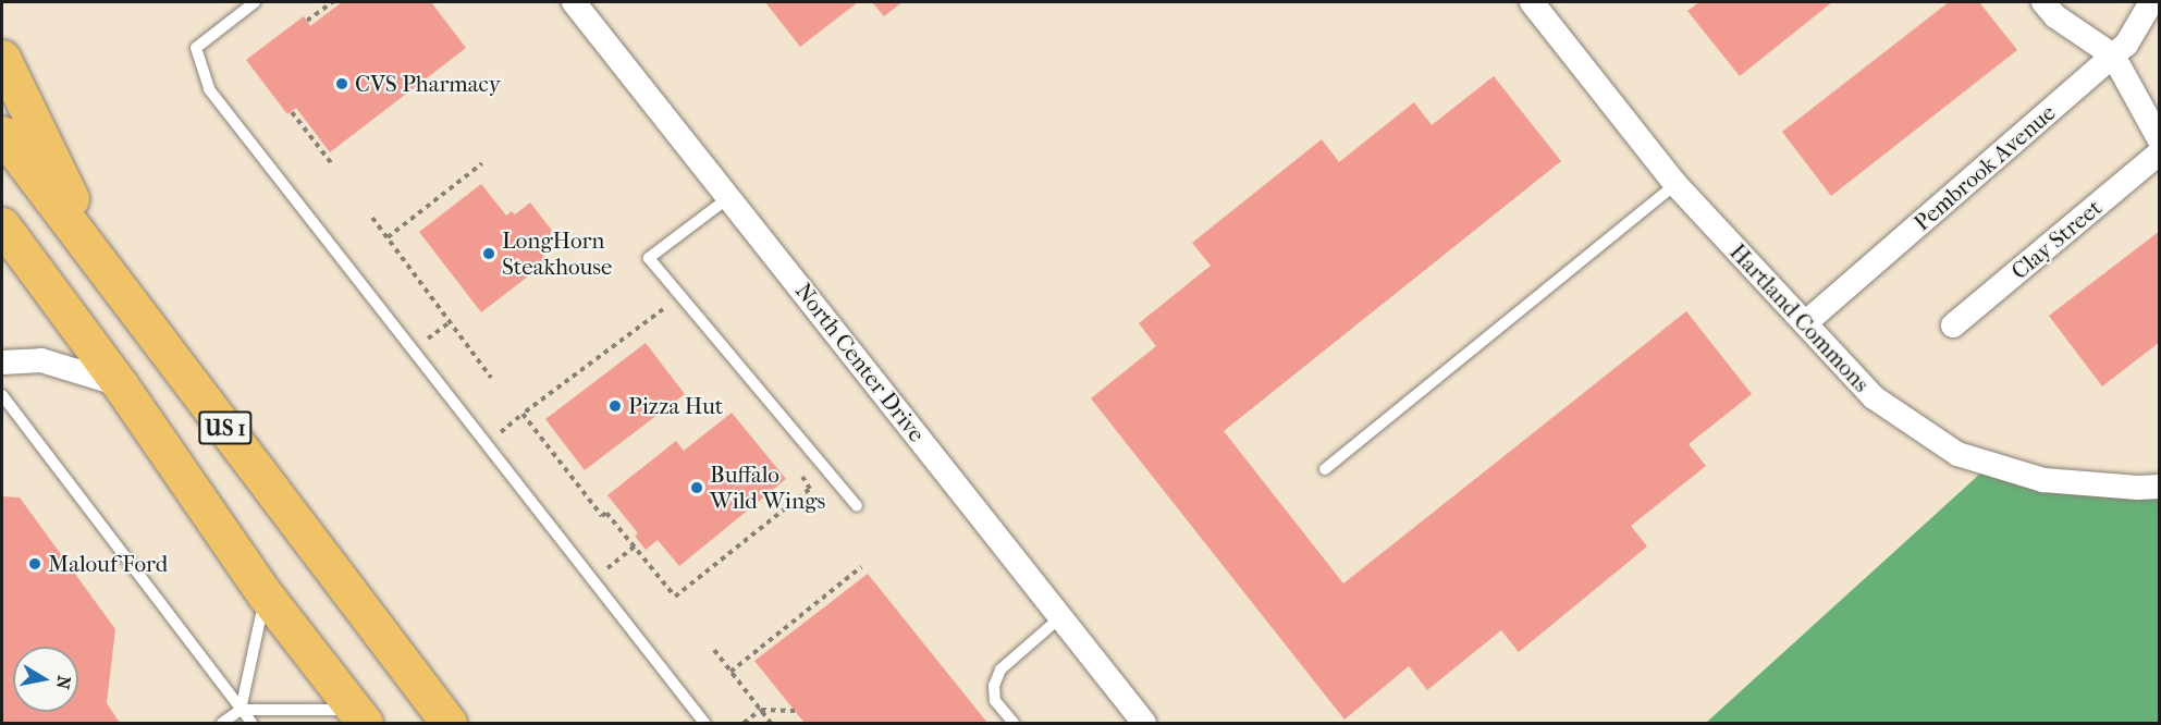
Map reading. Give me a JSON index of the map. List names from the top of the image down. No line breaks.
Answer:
{"streets":{"highway":["US 1"],"street":["Pembrook Avenue","Clay Street","Hartland Commons","North Center Drive"]},"crossings":[["Pembrook Avenue","Hartland Commons"]],"places":["CVS Pharmacy","LongHorn Steakhouse","Pizza Hut","Buffalo Wild Wings","Malouf Ford"],"north":"right"}
